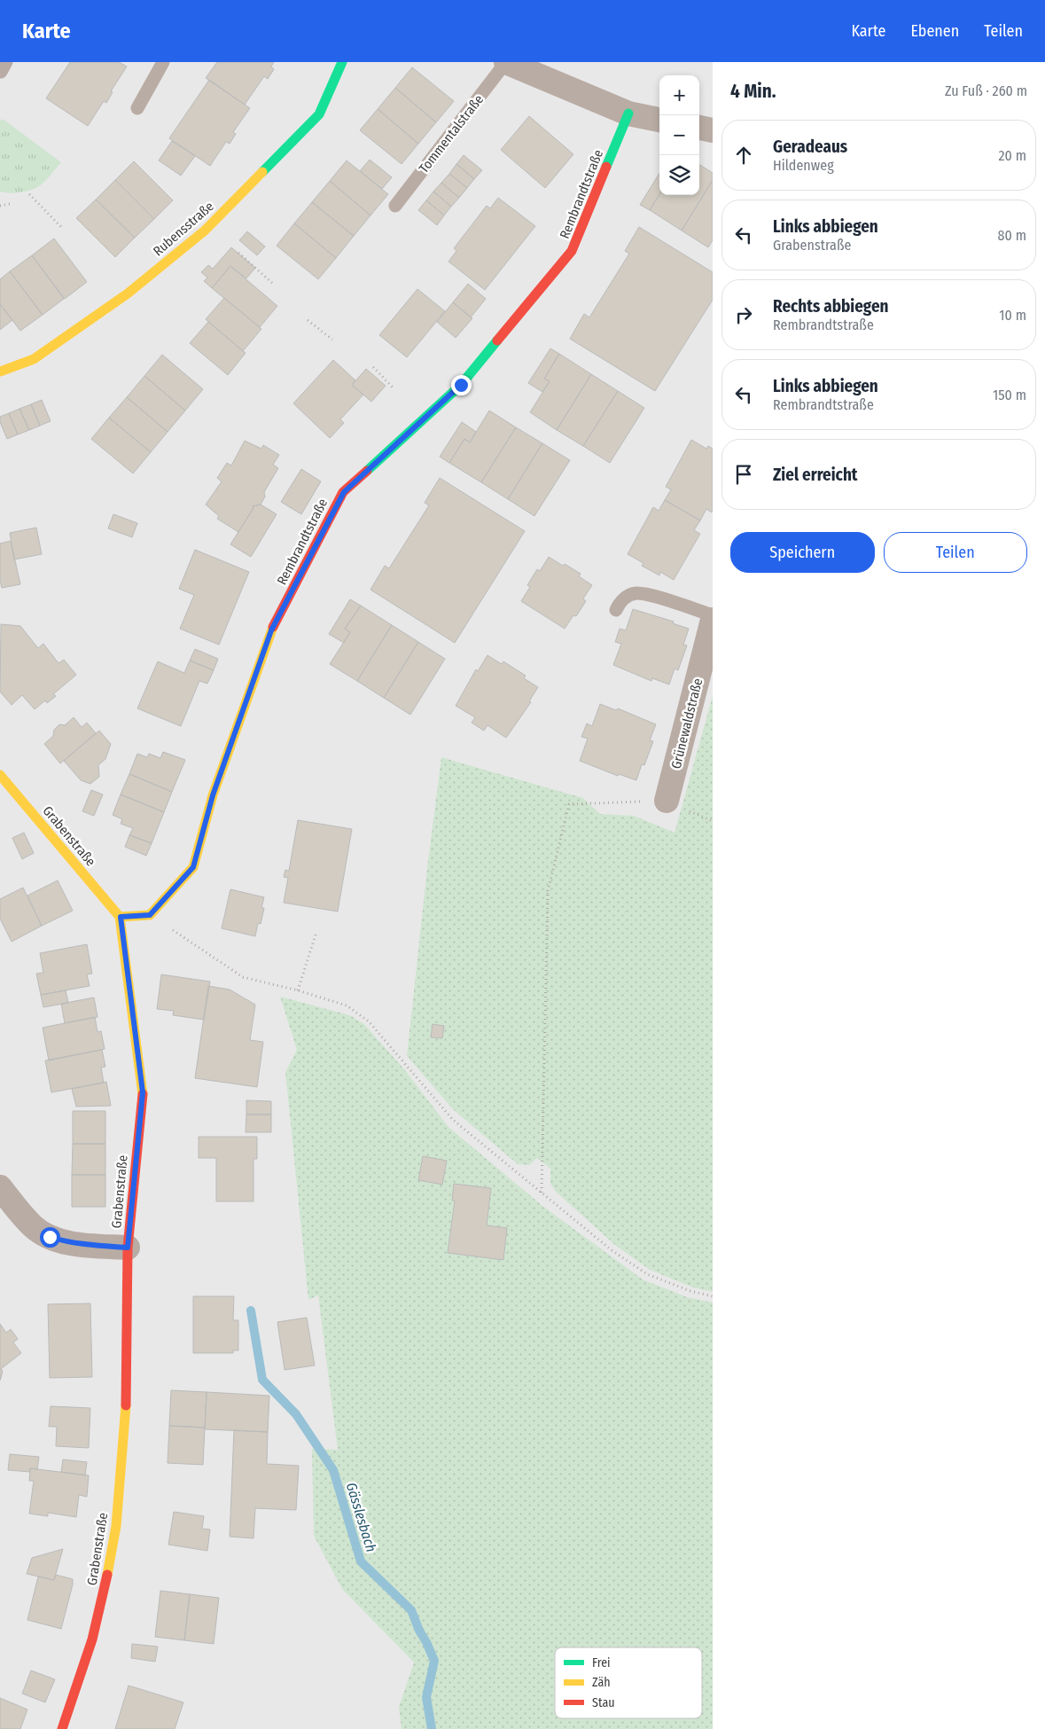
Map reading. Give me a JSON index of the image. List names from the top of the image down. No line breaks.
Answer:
{"streets":{"street":["Tommentalstraße","Rembrandtstraße","Rubensstraße","Grünewaldstraße","Grabenstraße"]},"crossings":[["Tommentalstraße","Rembrandtstraße"]],"water":["Gässlesbach"],"legend":["Frei","Zäh","Stau"],"page":{"header":"Karte","nav":["Karte","Ebenen","Teilen"],"heading":["4 Min.","Zu Fuß · 260 m"],"map_buttons":["+","−"],"list":[["Geradeaus","Hildenweg","20 m"],["Links abbiegen","Grabenstraße","80 m"],["Rechts abbiegen","Rembrandtstraße","10 m"],["Links abbiegen","Rembrandtstraße","150 m"],"Ziel erreicht"],"buttons":["Speichern","Teilen"]}}
